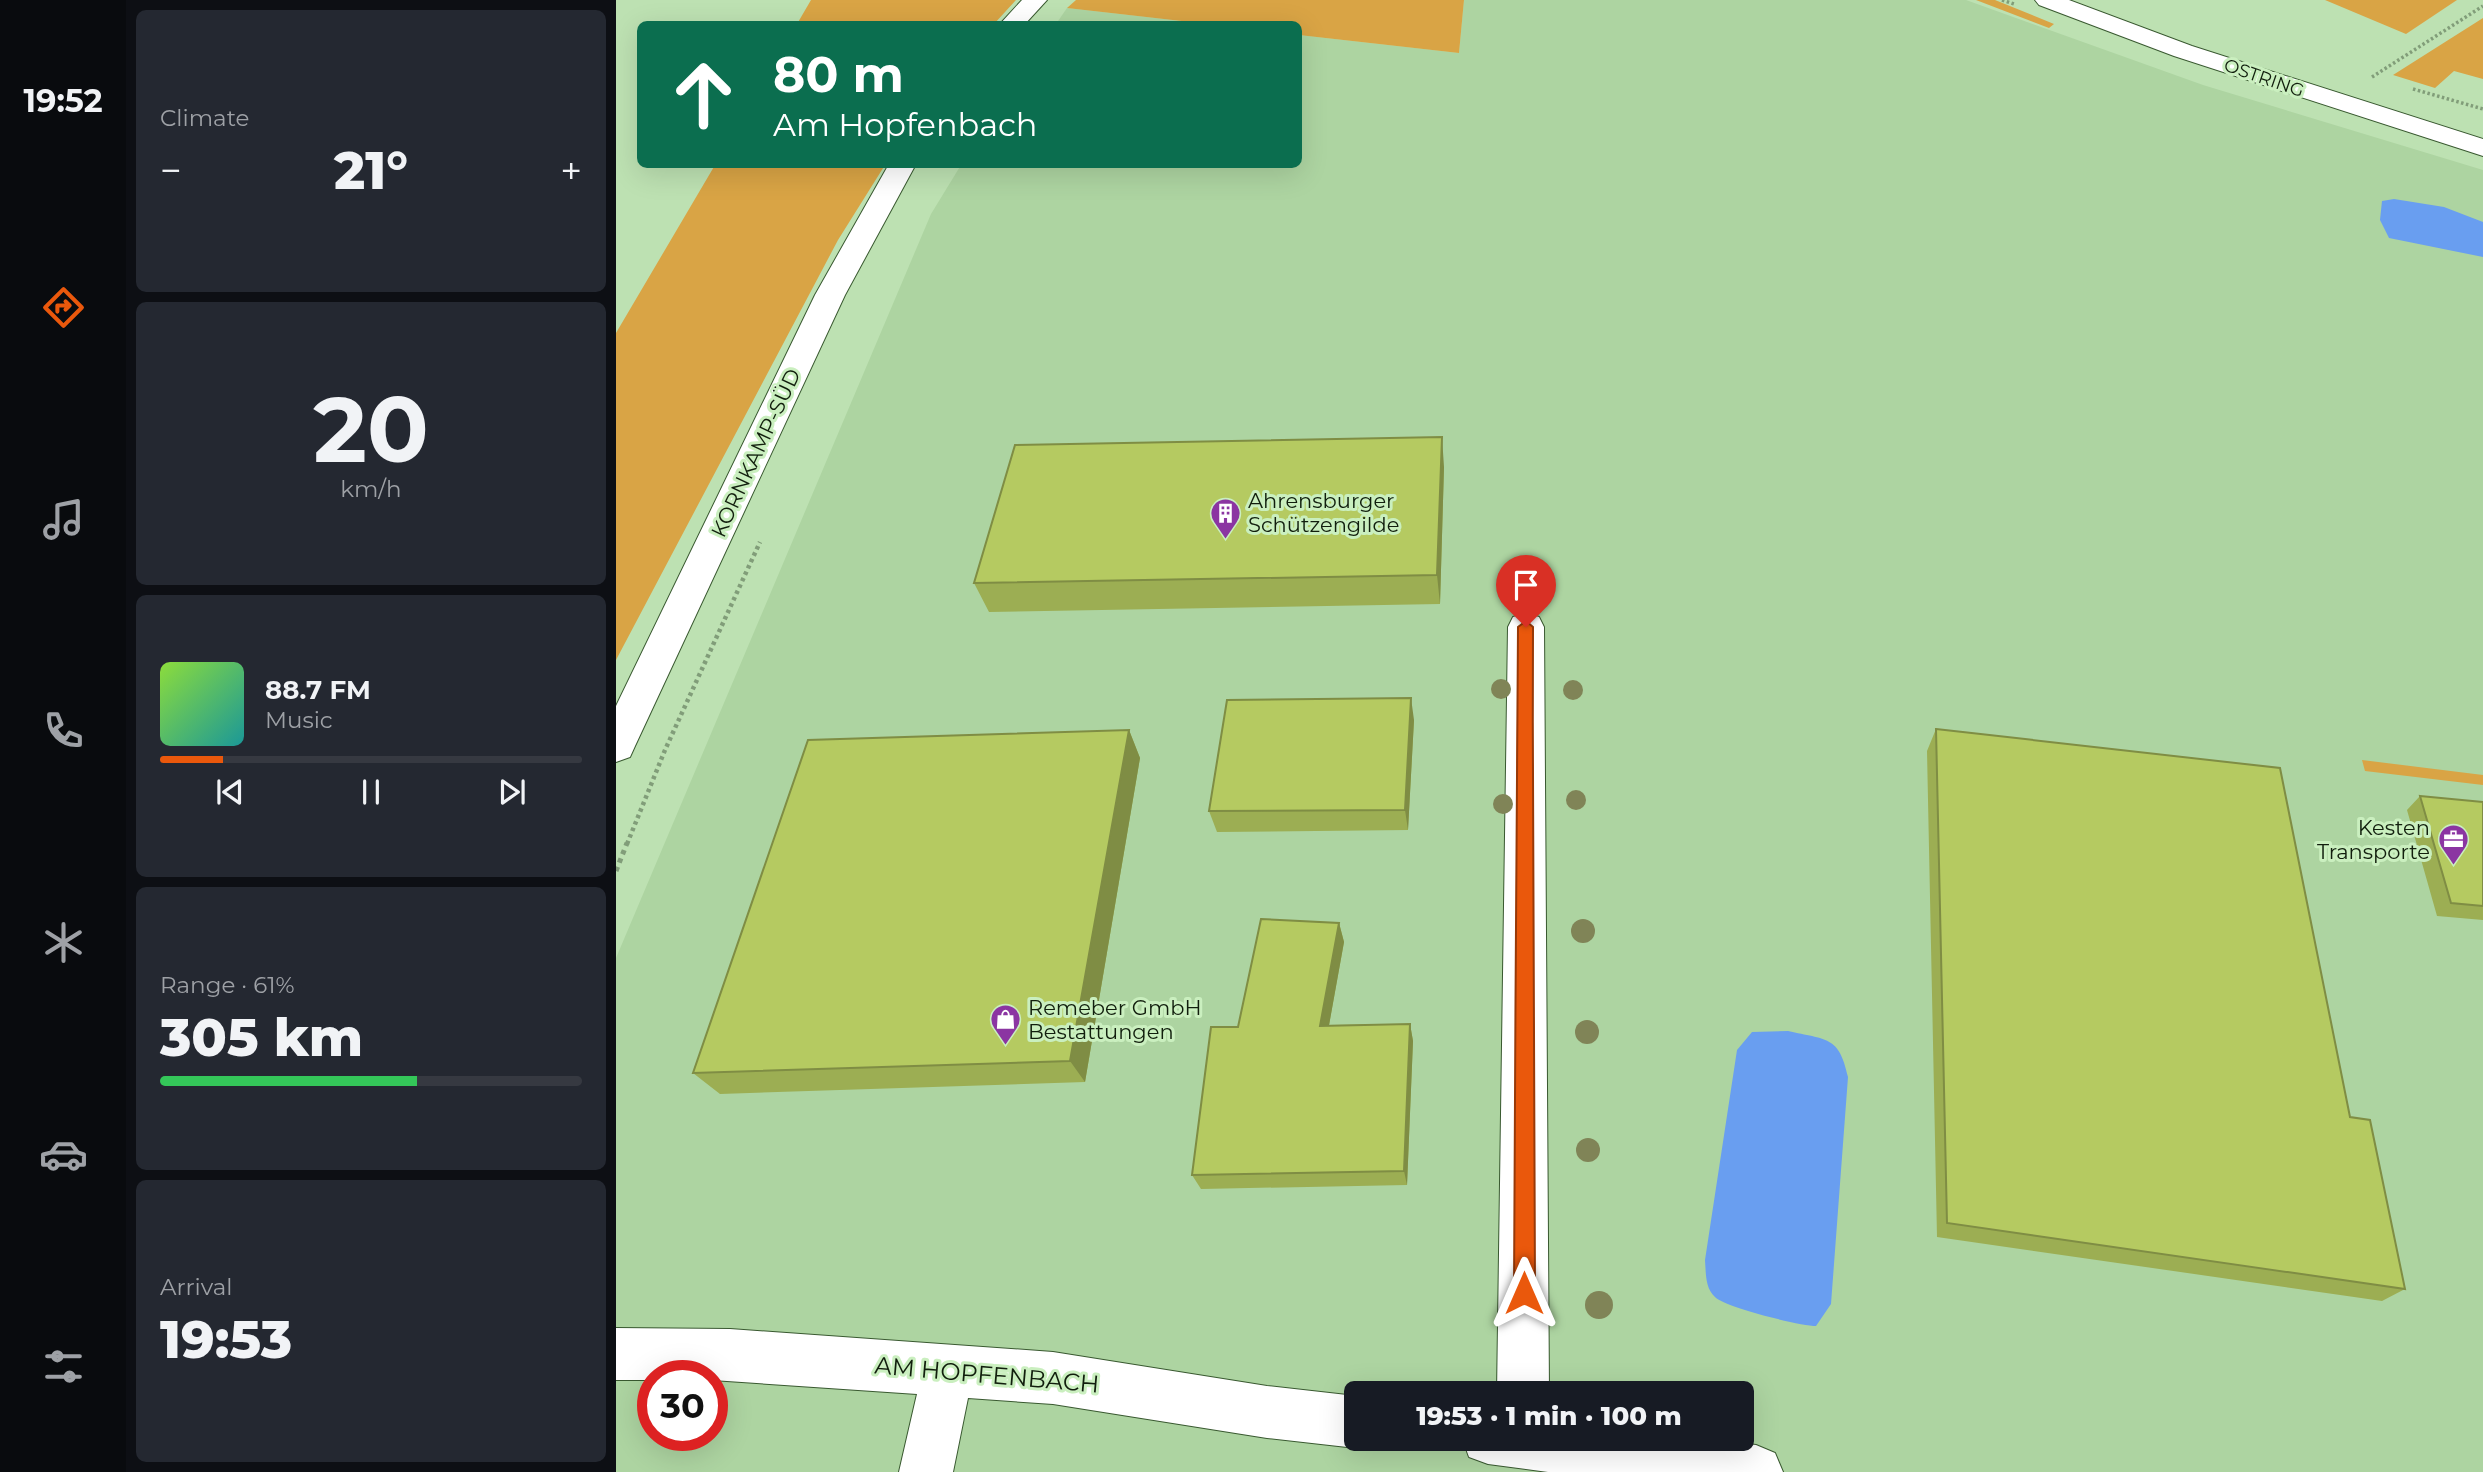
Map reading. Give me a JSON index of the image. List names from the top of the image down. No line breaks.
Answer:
{"streets":{"street":["OSTRING","KORNKAMP-SÜD","AM HOPFENBACH"]},"places":{"building":["Ahrensburger Schützengilde"],"office":["Kesten Transporte"],"shop":["Remeber GmbH Bestattungen"]},"page":{"tabs":"19:52","tile":["Climate",["20","km/h"],["Range · 61%","305 km"],["Arrival","19:53"]],"turn":["80 m","Am Hopfenbach"],"heat":["−","21°","+"],"song":["88.7 FM","Music"],"limit":"30","trip":"19:53 · 1 min · 100 m"}}
